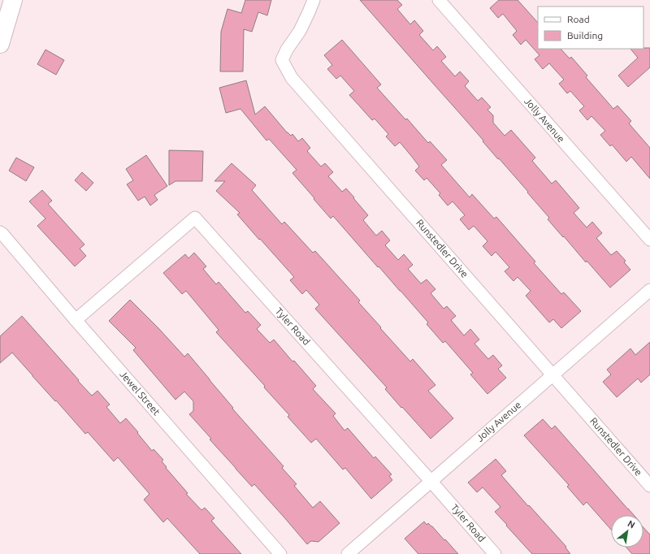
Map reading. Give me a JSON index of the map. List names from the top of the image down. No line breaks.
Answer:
{"streets":{"street":["Jolly Avenue","Runstedler Drive","Tyler Road","Jewel Street"]},"crossings":[["Jolly Avenue","Runstedler Drive"],["Jolly Avenue","Tyler Road"],["Tyler Road","Jewel Street"]],"legend":["Road","Building"],"north":"top right"}
